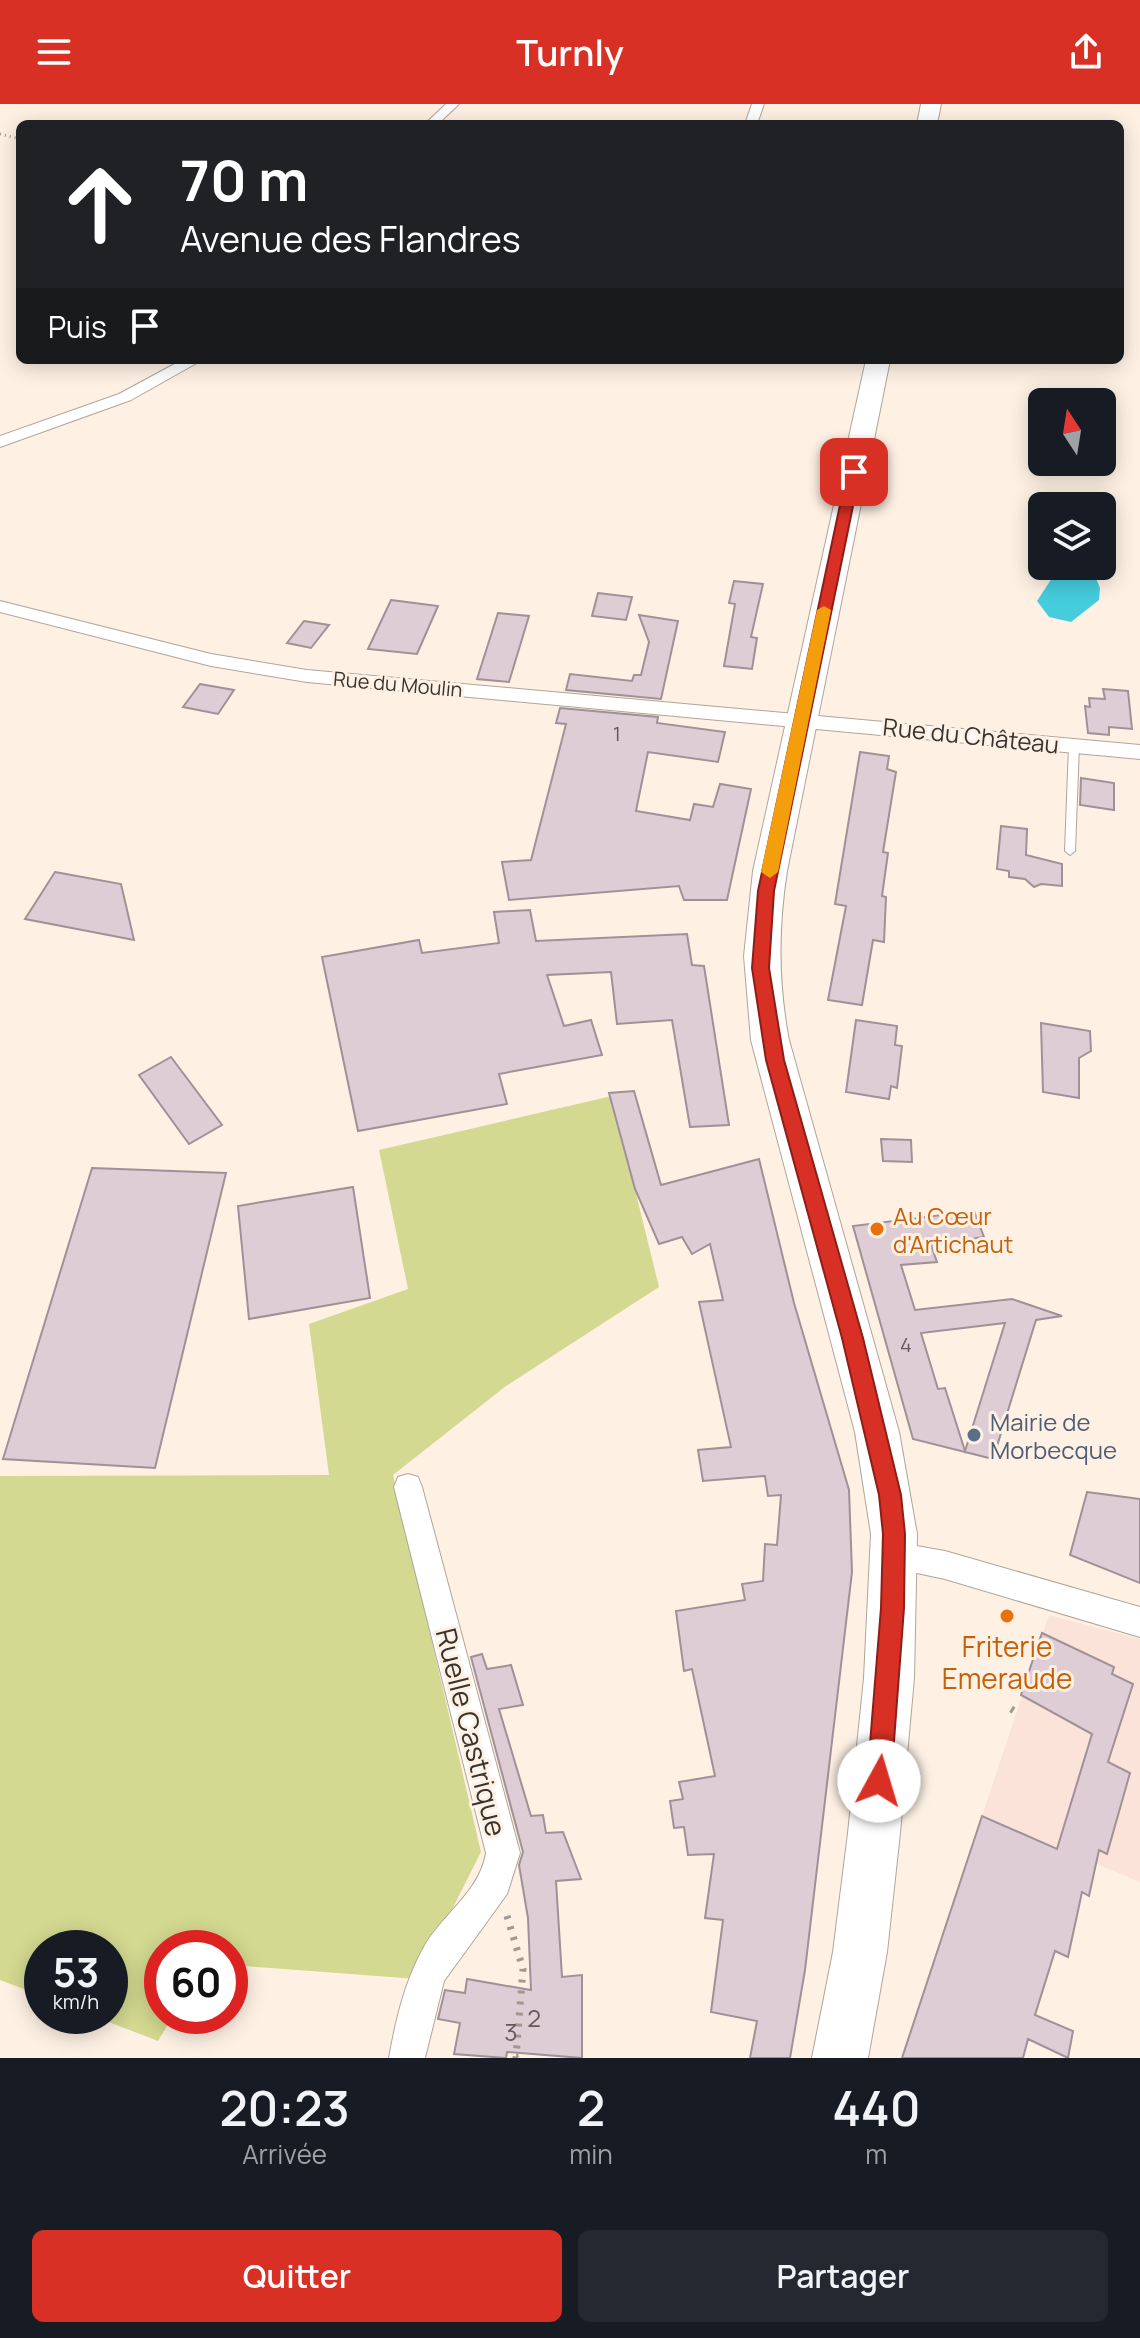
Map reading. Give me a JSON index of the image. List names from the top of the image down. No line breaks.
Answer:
{"streets":{"street":["Rue du Moulin","Rue du Château","Ruelle Castrique"]},"crossings":[["Rue du Moulin","Rue du Château"]],"places":["Au Cœur d'Artichaut","Mairie de Morbecque","Friterie Emeraude"],"house_numbers":["1","4","2","3"],"north":"top","page":{"header":"Turnly","turn":["70 m","Avenue des Flandres"],"then":"Puis","speed":"53 km/h","limit":"60","eta":["20:23","Arrivée","2","min","440","m"],"buttons":["Quitter","Partager"]}}
